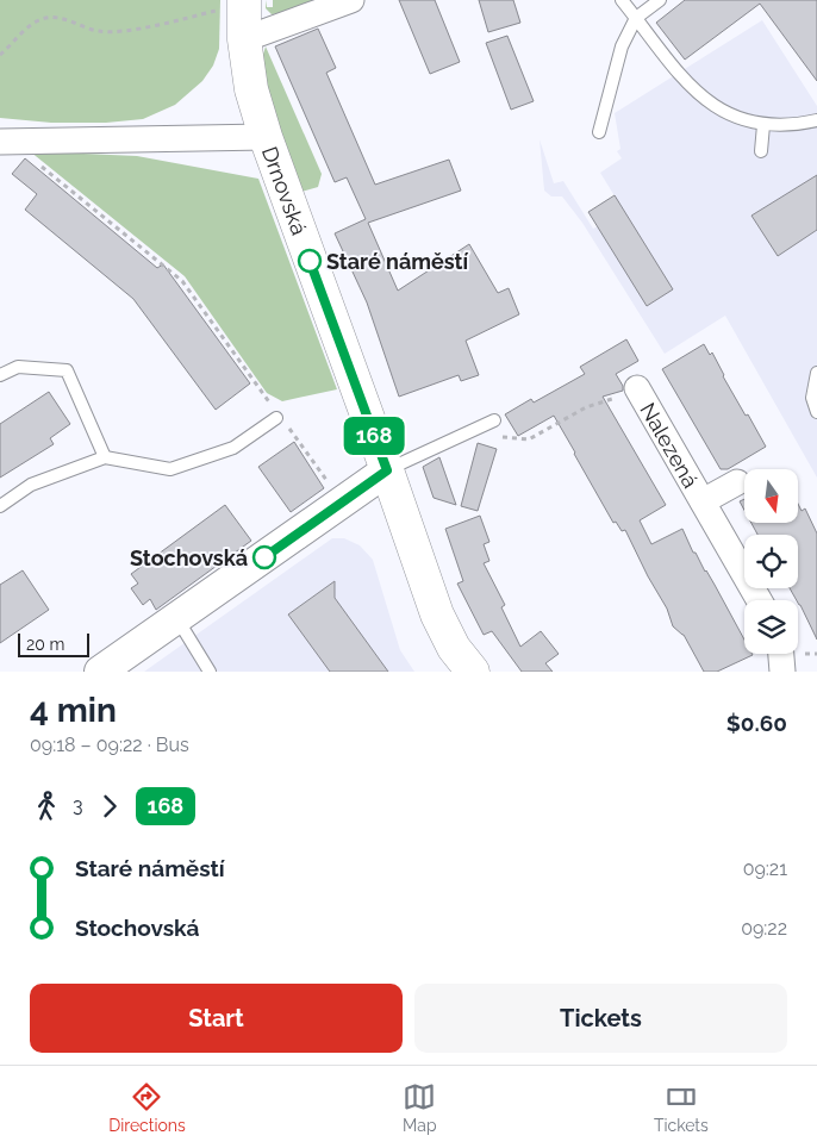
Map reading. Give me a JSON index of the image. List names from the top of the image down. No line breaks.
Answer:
{"streets":{"main road":["Drnovská"],"street":["Nalezená"]},"places":["Staré náměstí","Stochovská"],"lines":["bus line 168"],"scale_bar":"20 m","north":"bottom","page":{"on_map":"168","scale":"20 m","heading":["4 min","09:18 – 09:22 · Bus","$0.60"],"legs":["3","168"],"list":[{"name":"Staré náměstí","value":"09:21"},{"name":"Stochovská","value":"09:22"}],"buttons":["Start","Tickets"],"tabs":["Directions","Map","Tickets"]}}
